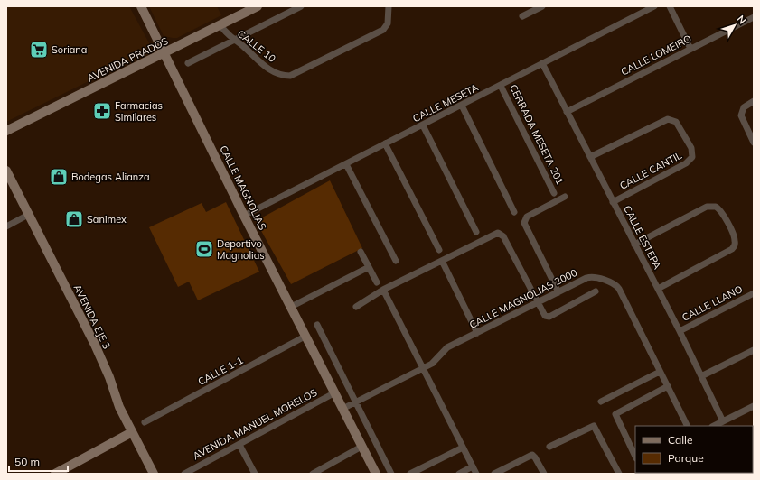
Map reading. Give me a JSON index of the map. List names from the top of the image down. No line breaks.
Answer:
{"streets":{"main road":["AVENIDA PRADOS","CALLE MAGNOLIAS","AVENIDA EJE 3"],"street":["CALLE 10","CALLE LOMEIRO","CALLE MESETA","CERRADA MESETA 201","CALLE CANTIL","CALLE ESTEPA","CALLE MAGNOLIAS 2000","CALLE LLANO","CALLE 1-1","AVENIDA MANUEL MORELOS"]},"crossings":[["CALLE 10","AVENIDA PRADOS"],["CALLE LOMEIRO","CALLE ESTEPA"],["AVENIDA PRADOS","CALLE MAGNOLIAS"],["CALLE MESETA","CERRADA MESETA 201"],["CALLE MESETA","CALLE MAGNOLIAS"],["CALLE MESETA","CALLE ESTEPA"],["CALLE CANTIL","CALLE ESTEPA"],["CALLE MAGNOLIAS","CALLE MAGNOLIAS 2000"],["CALLE MAGNOLIAS","CALLE 1-1"],["CALLE MAGNOLIAS","AVENIDA MANUEL MORELOS"],["CALLE ESTEPA","CALLE LLANO"]],"places":{"supermarket":["Soriana"],"pharmacy":["Farmacias Similares"],"shop":["Bodegas Alianza","Sanimex"],"sports":["Deportivo Magnolias"]},"legend":["Calle","Parque"],"scale_bar":"50 m","north":"top right"}
